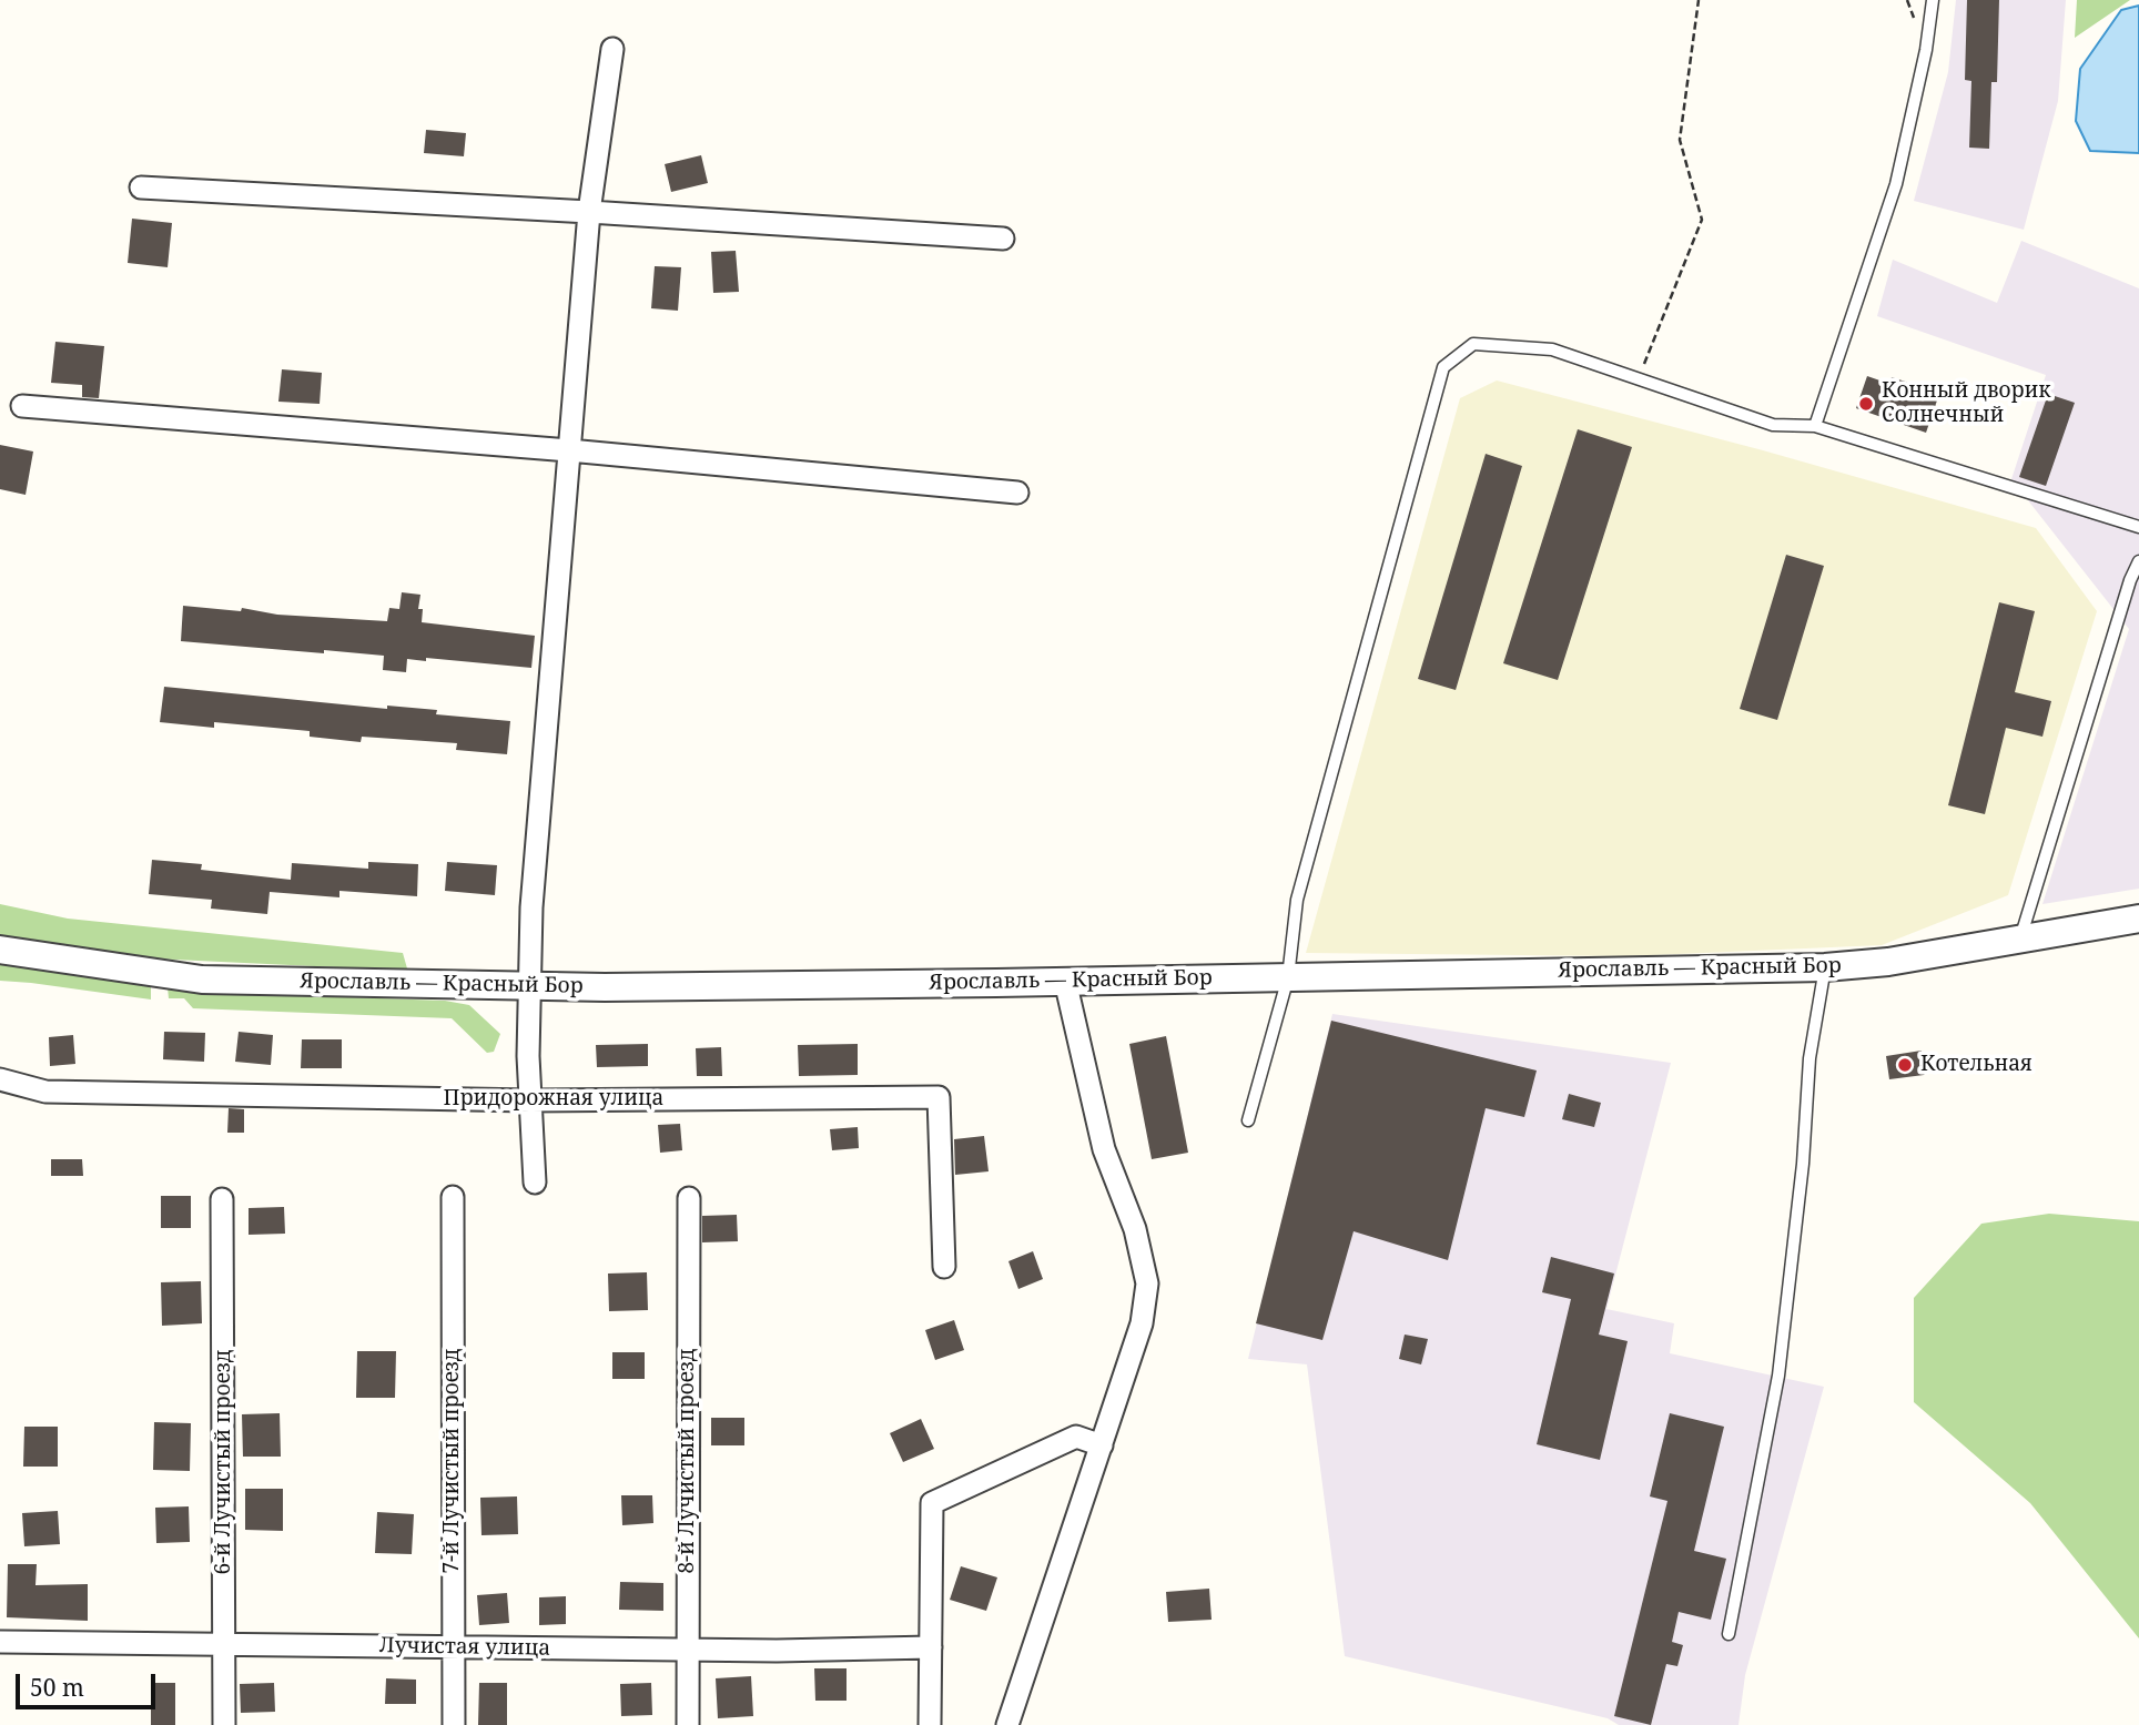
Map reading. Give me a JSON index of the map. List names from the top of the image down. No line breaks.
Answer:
{"streets":{"street":["Ярославль — Красный Бор","Придорожная улица","7-й Лучистый проезд","8-й Лучистый проезд","6-й Лучистый проезд","Лучистая улица"]},"crossings":[["7-й Лучистый проезд","Лучистая улица"],["8-й Лучистый проезд","Лучистая улица"],["6-й Лучистый проезд","Лучистая улица"]],"places":["Конный дворик Солнечный","Котельная"],"scale_bar":"50 m"}
